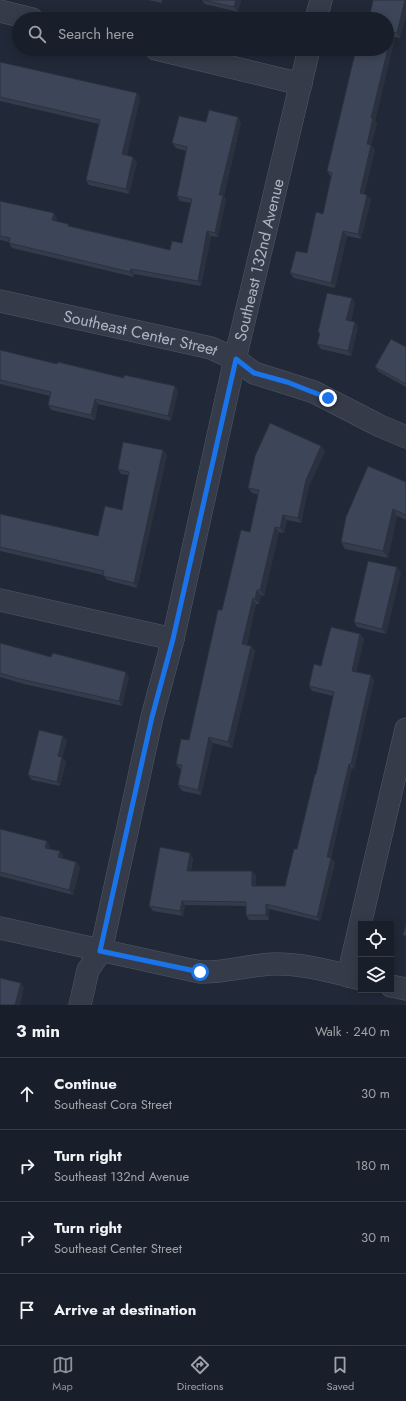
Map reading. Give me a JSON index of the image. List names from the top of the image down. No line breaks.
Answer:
{"streets":{"street":["Southeast 132nd Avenue","Southeast Center Street"]},"crossings":[["Southeast 132nd Avenue","Southeast Center Street"]],"page":{"search":"Search here","heading":["3 min","Walk · 240 m"],"list":[["Continue","Southeast Cora Street","30 m"],["Turn right","Southeast 132nd Avenue","180 m"],["Turn right","Southeast Center Street","30 m"],"Arrive at destination"],"nav":["Map","Directions","Saved"]}}
